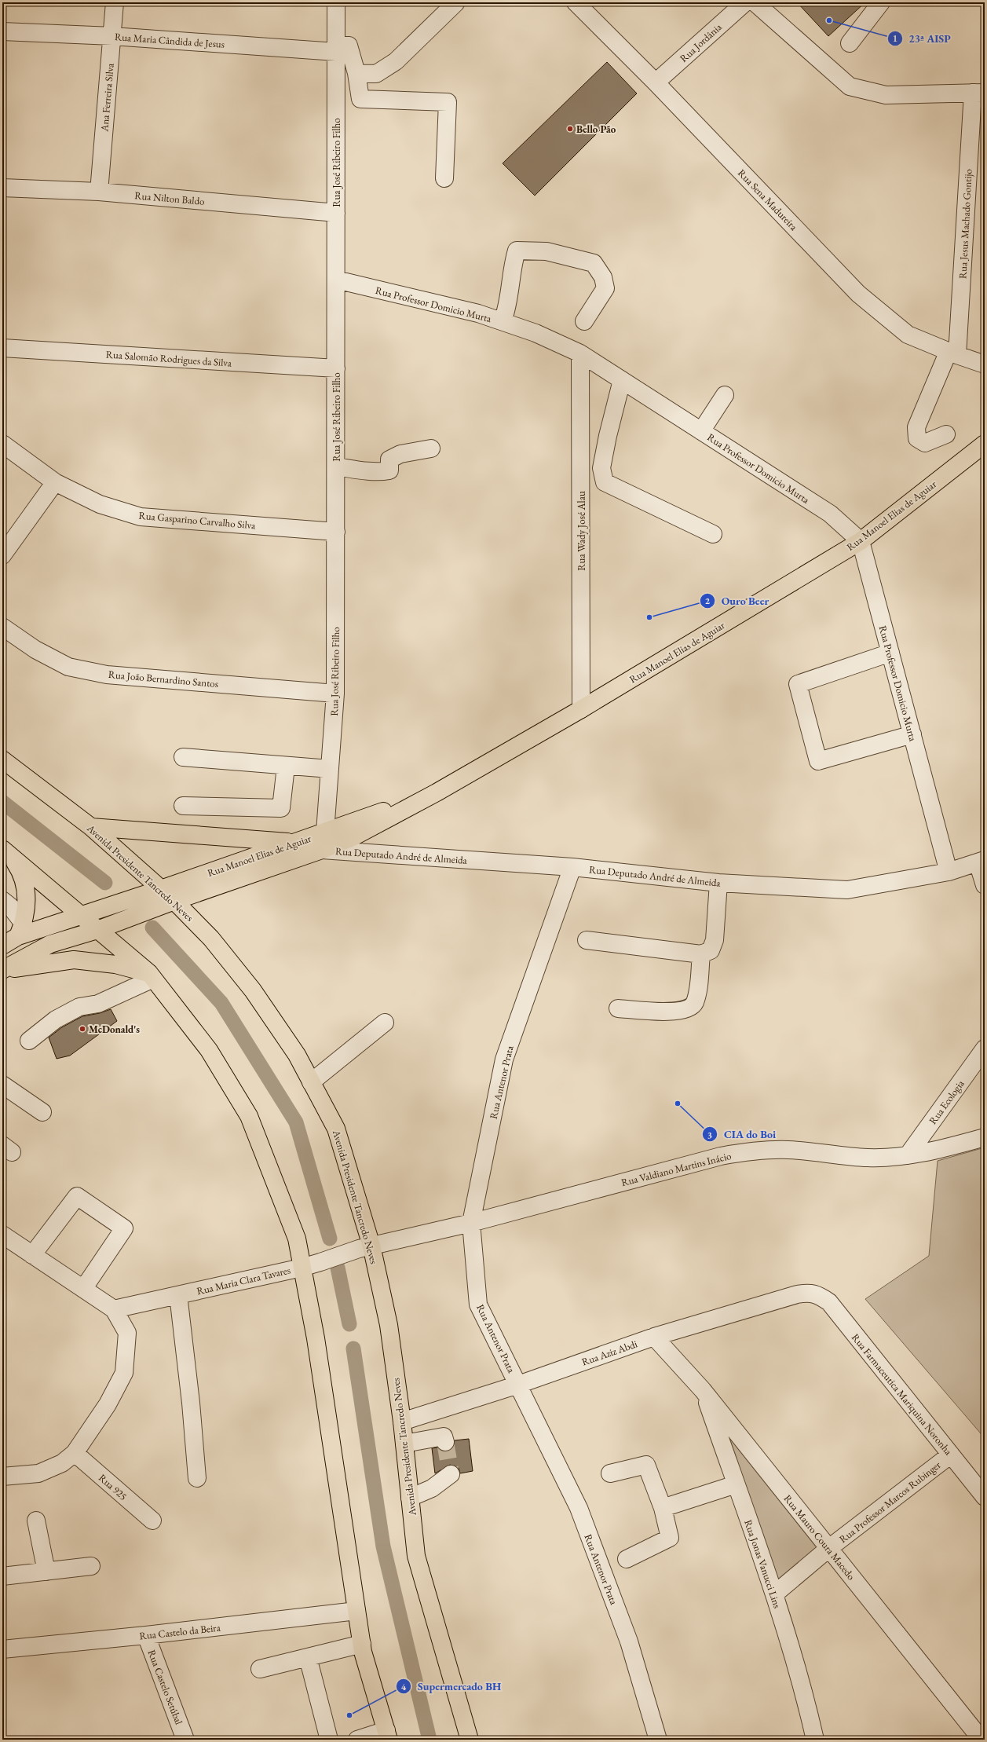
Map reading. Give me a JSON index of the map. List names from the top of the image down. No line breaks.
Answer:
{"streets":{"main road":["Rua Manoel Elias de Aguiar","Avenida Presidente Tancredo Neves"],"street":["Rua Maria Cândida de Jesus","Rua Jordânia","Ana Ferreira Silva","Rua José Ribeiro Filho","Rua Nilton Baldo","Rua Sena Madureira","Rua Jesus Machado Gontijo","Rua Professor Domicio Murta","Rua Salomão Rodrigues da Silva","Rua Gasparino Carvalho Silva","Rua Wady José Alau","Rua João Bernardino Santos","Rua Deputado André de Almeida","Rua Antenor Prata","Rua Ecologia","Rua Valdiano Martins Inácio","Rua Maria Clara Tavares","Rua Aziz Abdi","Rua Farmaceutica Mariquina Noronha","Rua 925","Rua Professor Marcos Rubinger","Rua Mauro Coura Macedo","Rua Jonas Vanucci Lins","Rua Castelo da Beira","Rua Castelo Setúbal"]},"crossings":[["Rua Maria Cândida de Jesus","Ana Ferreira Silva"],["Rua Maria Cândida de Jesus","Rua José Ribeiro Filho"],["Rua Jordânia","Rua Sena Madureira"],["Ana Ferreira Silva","Rua Nilton Baldo"],["Rua José Ribeiro Filho","Rua Nilton Baldo"],["Rua José Ribeiro Filho","Rua Professor Domicio Murta"],["Rua José Ribeiro Filho","Rua Salomão Rodrigues da Silva"],["Rua José Ribeiro Filho","Rua Manoel Elias de Aguiar"],["Rua José Ribeiro Filho","Rua Gasparino Carvalho Silva"],["Rua José Ribeiro Filho","Rua João Bernardino Santos"],["Rua Sena Madureira","Rua Jesus Machado Gontijo"],["Rua Professor Domicio Murta","Rua Manoel Elias de Aguiar"],["Rua Professor Domicio Murta","Rua Wady José Alau"],["Rua Professor Domicio Murta","Rua Deputado André de Almeida"],["Rua Manoel Elias de Aguiar","Rua Wady José Alau"],["Rua Manoel Elias de Aguiar","Rua Deputado André de Almeida"],["Rua Manoel Elias de Aguiar","Avenida Presidente Tancredo Neves"],["Rua Deputado André de Almeida","Rua Antenor Prata"],["Avenida Presidente Tancredo Neves","Rua Valdiano Martins Inácio"],["Avenida Presidente Tancredo Neves","Rua Maria Clara Tavares"],["Avenida Presidente Tancredo Neves","Rua Aziz Abdi"],["Rua Antenor Prata","Rua Valdiano Martins Inácio"],["Rua Antenor Prata","Rua Aziz Abdi"],["Rua Ecologia","Rua Valdiano Martins Inácio"],["Rua Valdiano Martins Inácio","Rua Maria Clara Tavares"],["Rua Aziz Abdi","Rua Farmaceutica Mariquina Noronha"],["Rua Aziz Abdi","Rua Mauro Coura Macedo"],["Rua Farmaceutica Mariquina Noronha","Rua Professor Marcos Rubinger"],["Rua Professor Marcos Rubinger","Rua Mauro Coura Macedo"],["Rua Professor Marcos Rubinger","Rua Jonas Vanucci Lins"],["Rua Mauro Coura Macedo","Rua Jonas Vanucci Lins"],["Rua Castelo da Beira","Rua Castelo Setúbal"]],"places":["23ª AISP","Bello Pão","Ouro Beer","McDonald's","CIA do Boi","Supermercado BH"]}
